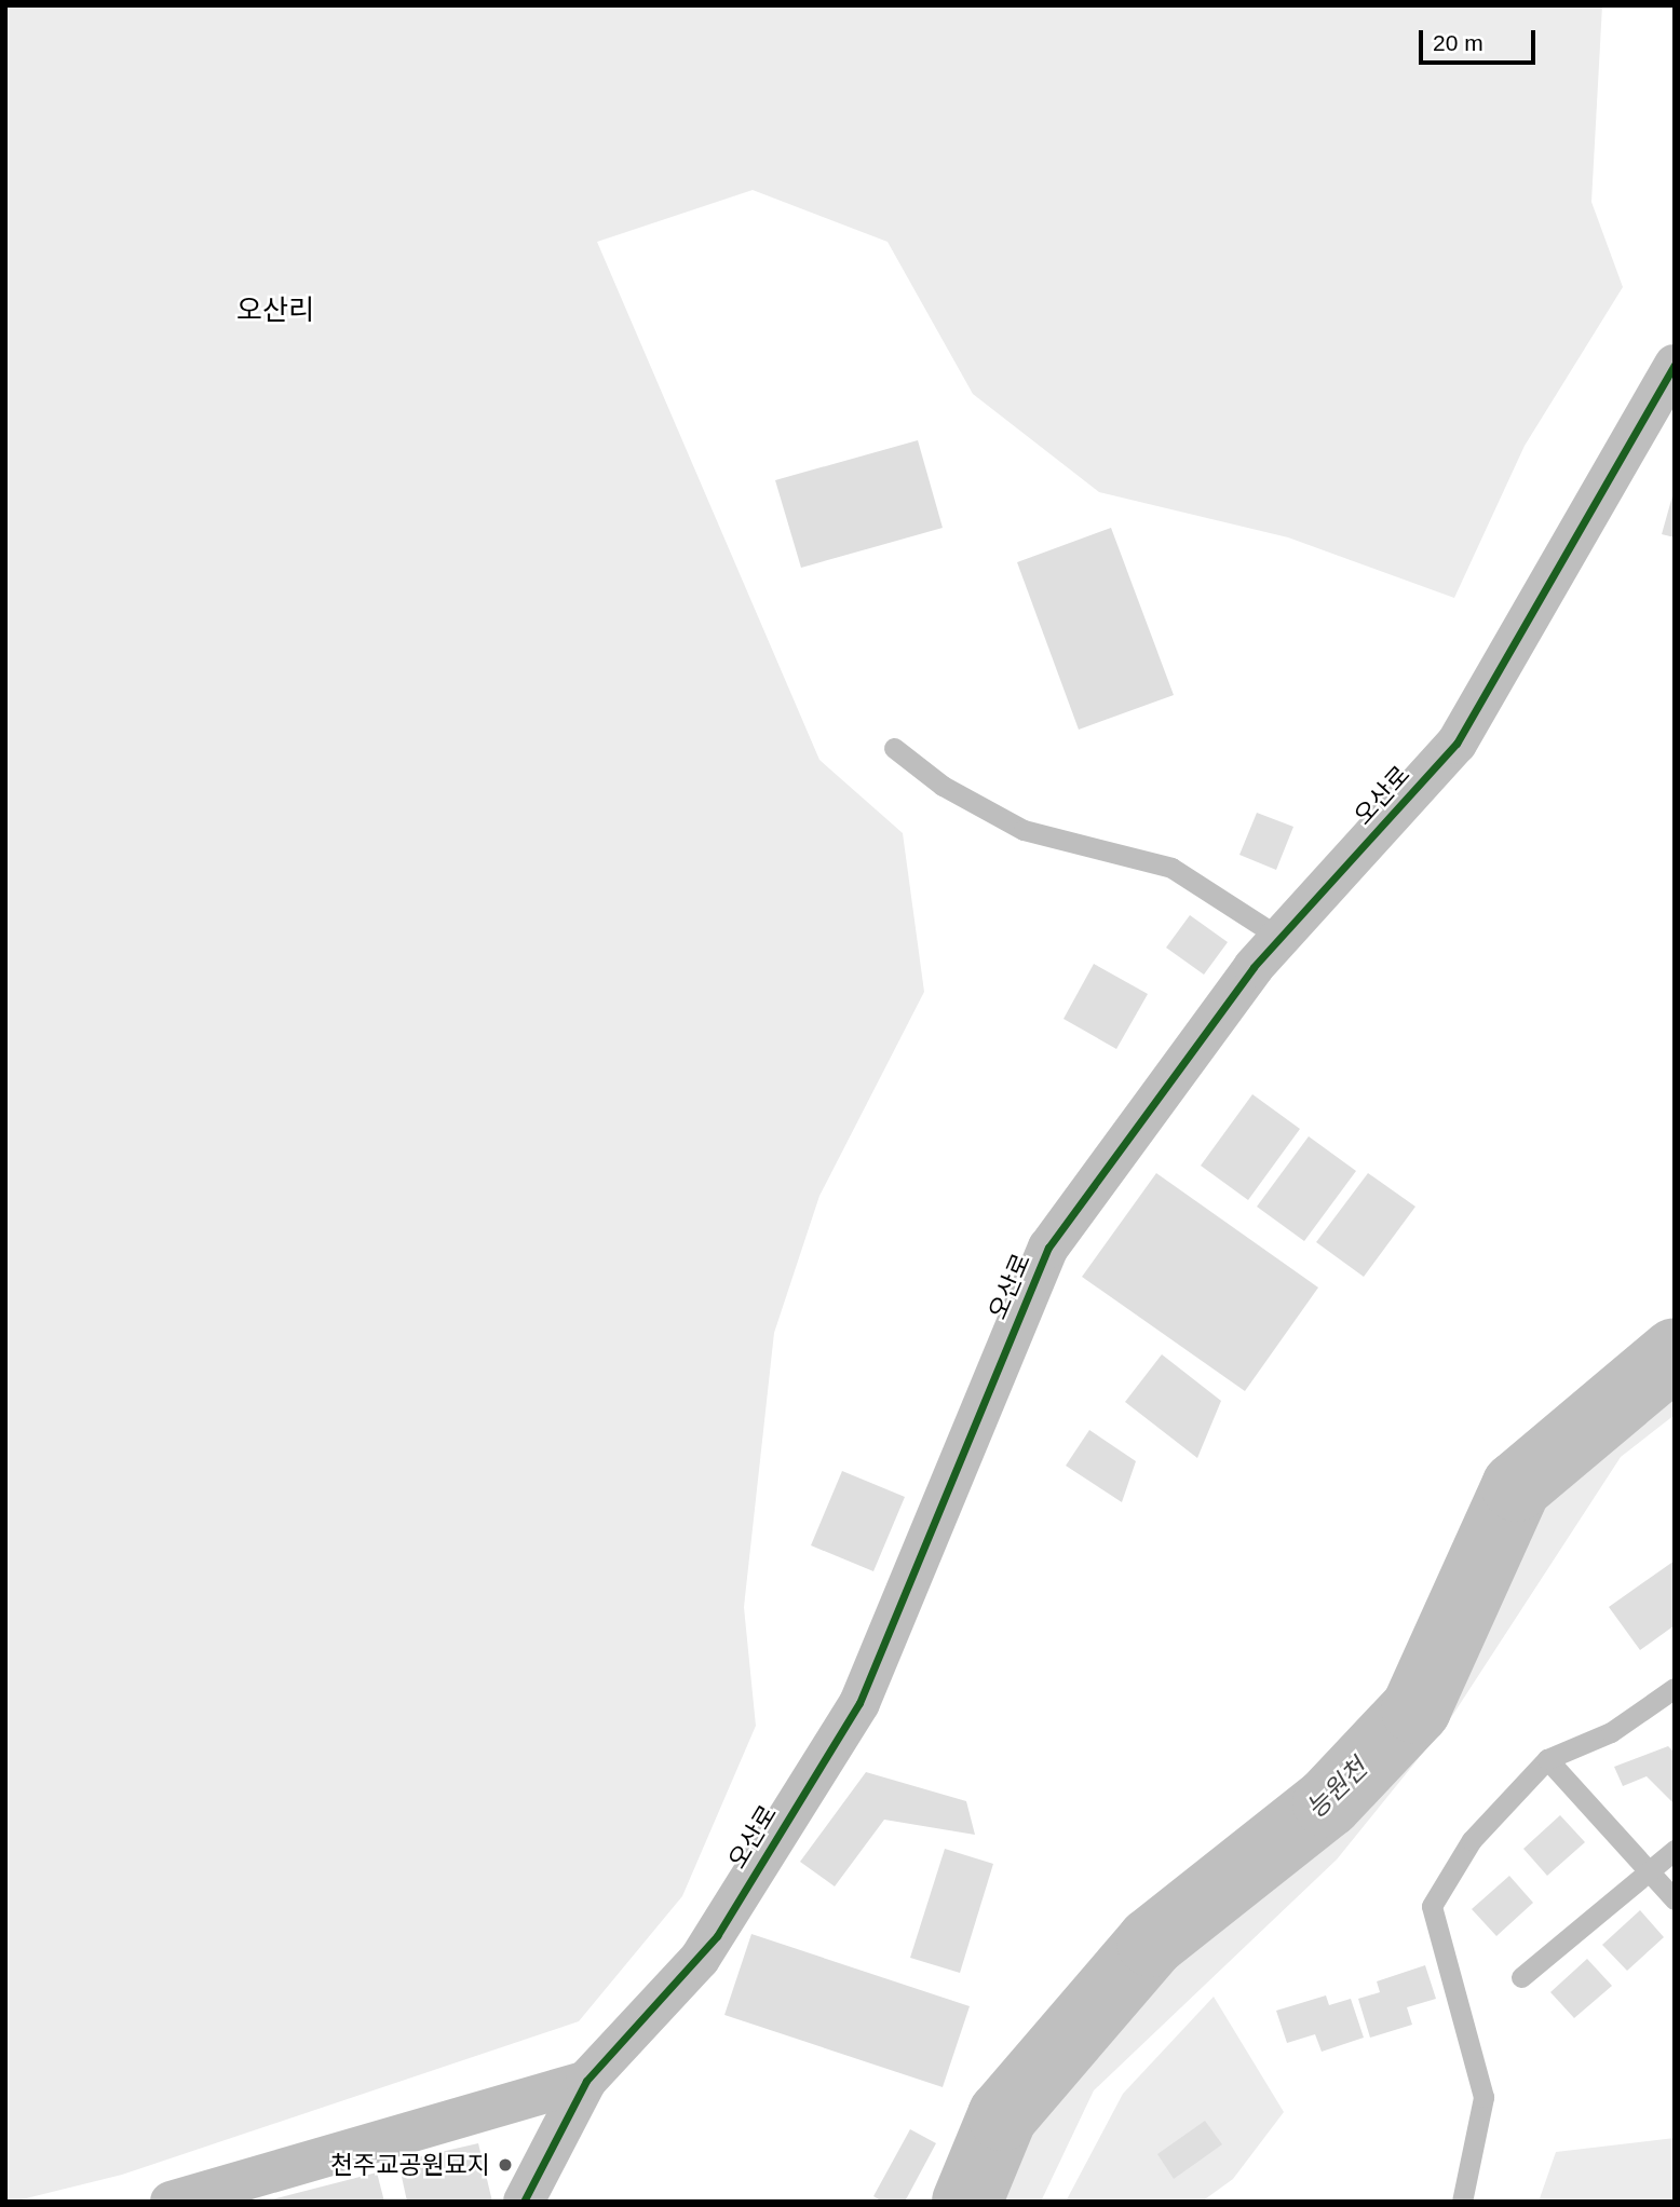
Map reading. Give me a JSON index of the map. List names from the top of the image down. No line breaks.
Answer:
{"streets":{"street":["오산로"]},"districts":["오산리"],"water":["능원천"],"places":["천주교공원묘지"],"scale_bar":"20 m"}
